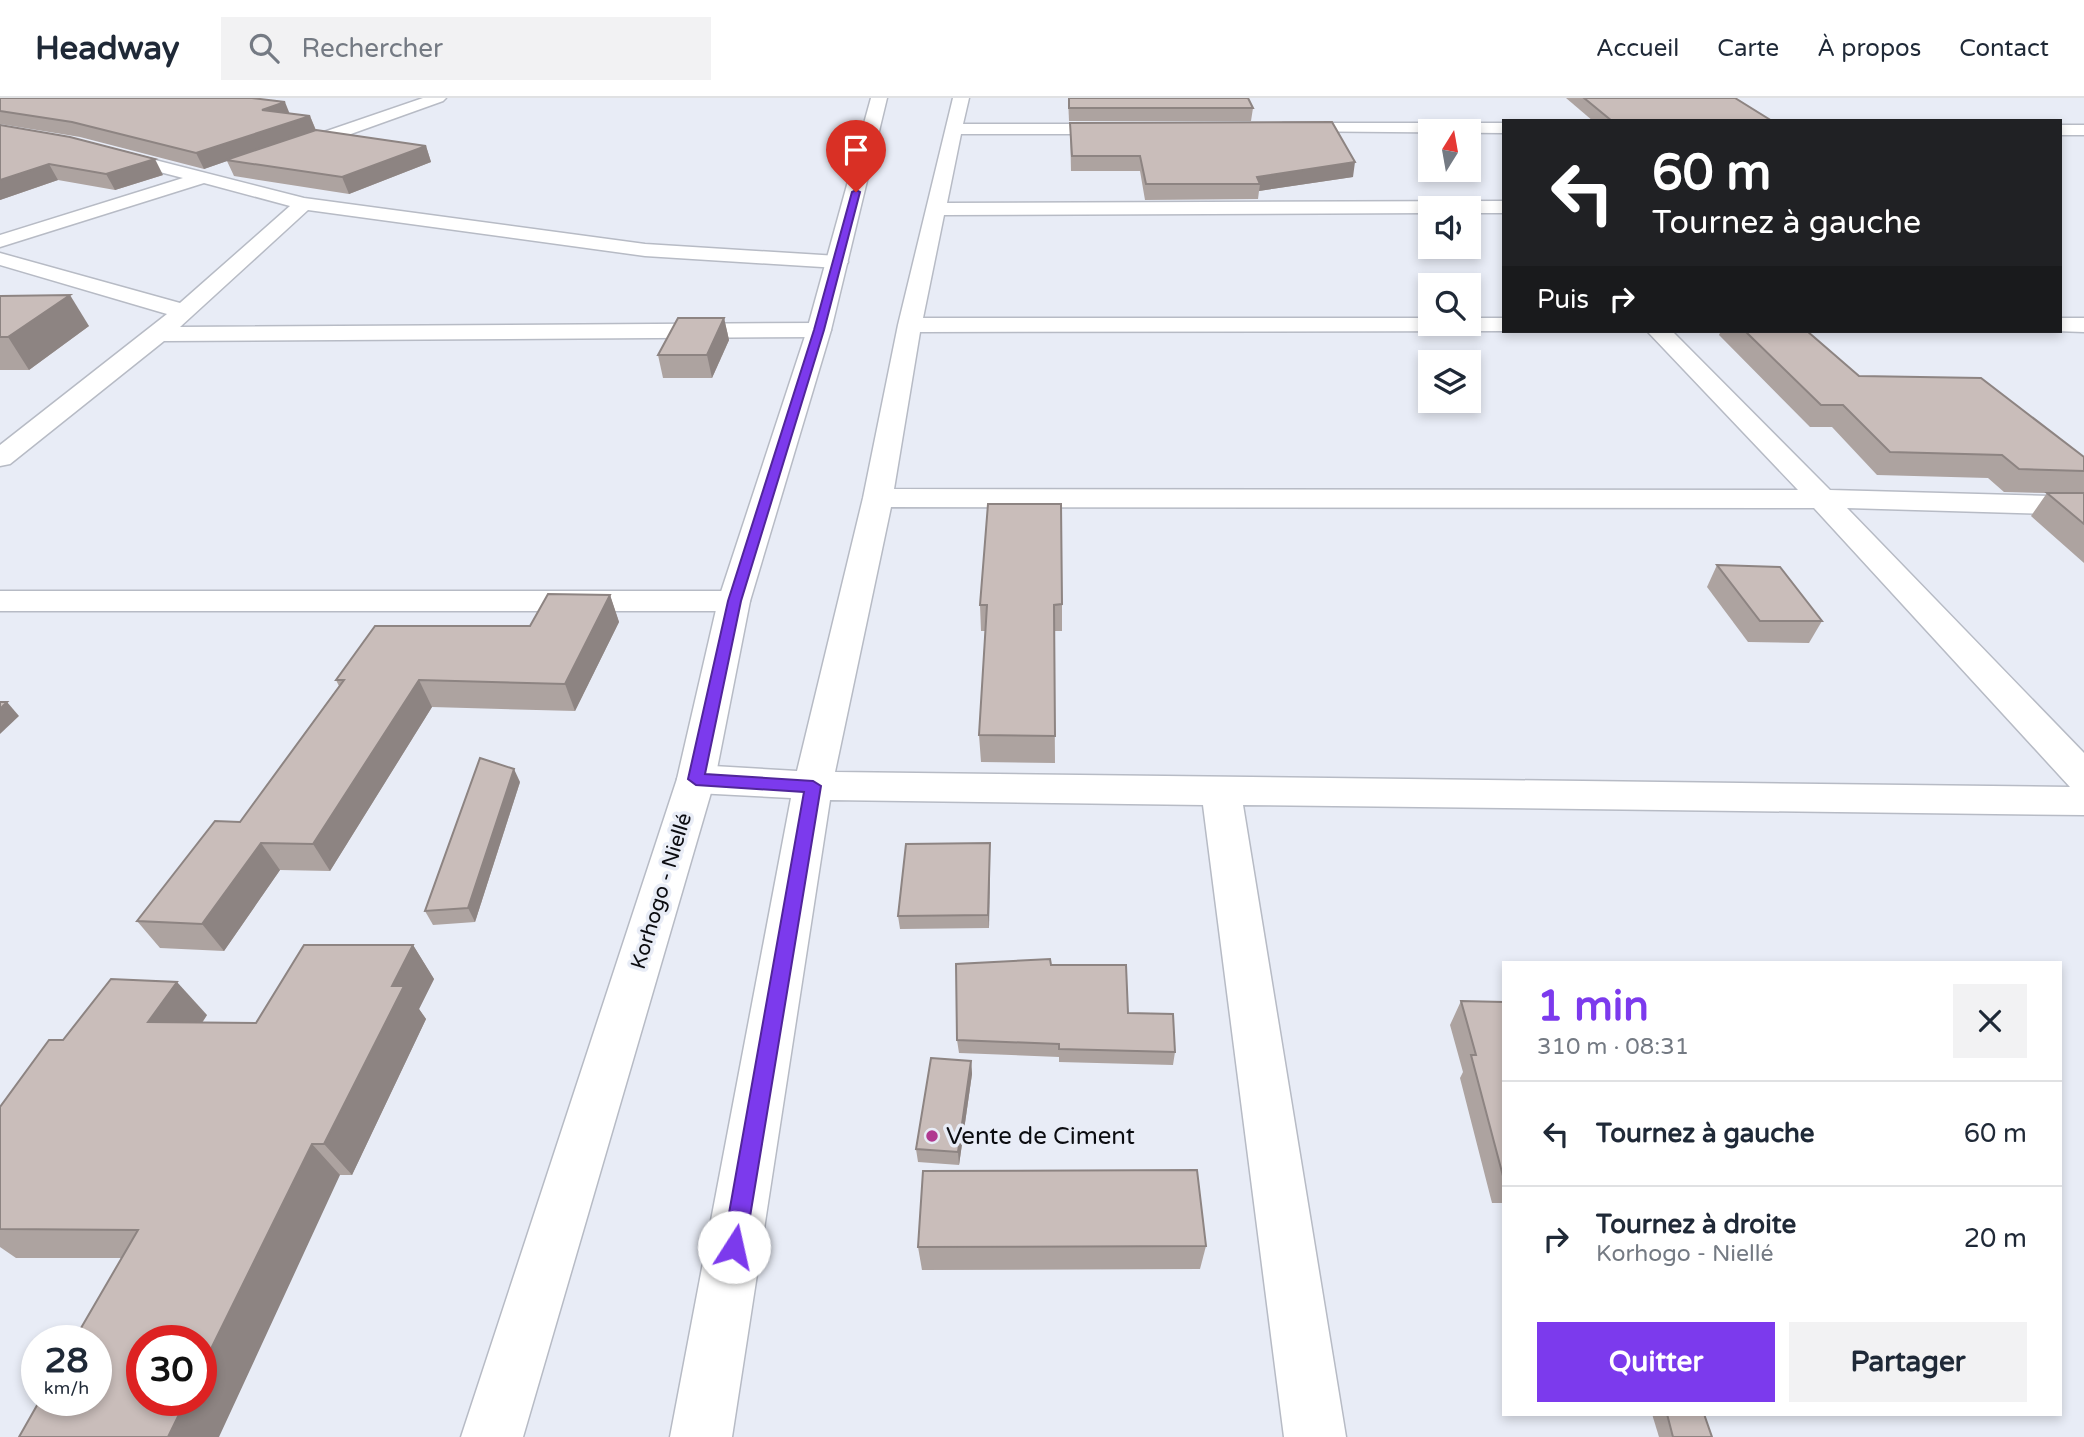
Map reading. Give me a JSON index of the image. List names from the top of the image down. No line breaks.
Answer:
{"streets":{"street":["Korhogo - Niellé"]},"places":["Vente de Ciment"],"north":"top","page":{"header":"Headway","search":"Rechercher","nav":["Accueil","Carte","À propos","Contact"],"turn":["60 m","Tournez à gauche"],"then":"Puis","heading":["1 min","310 m · 08:31"],"list":[{"name":"Tournez à gauche","value":"60 m"},{"name":"Tournez à droite","note":"Korhogo - Niellé","value":"20 m"}],"buttons":["Quitter","Partager"],"speed":"28 km/h","limit":"30"}}
